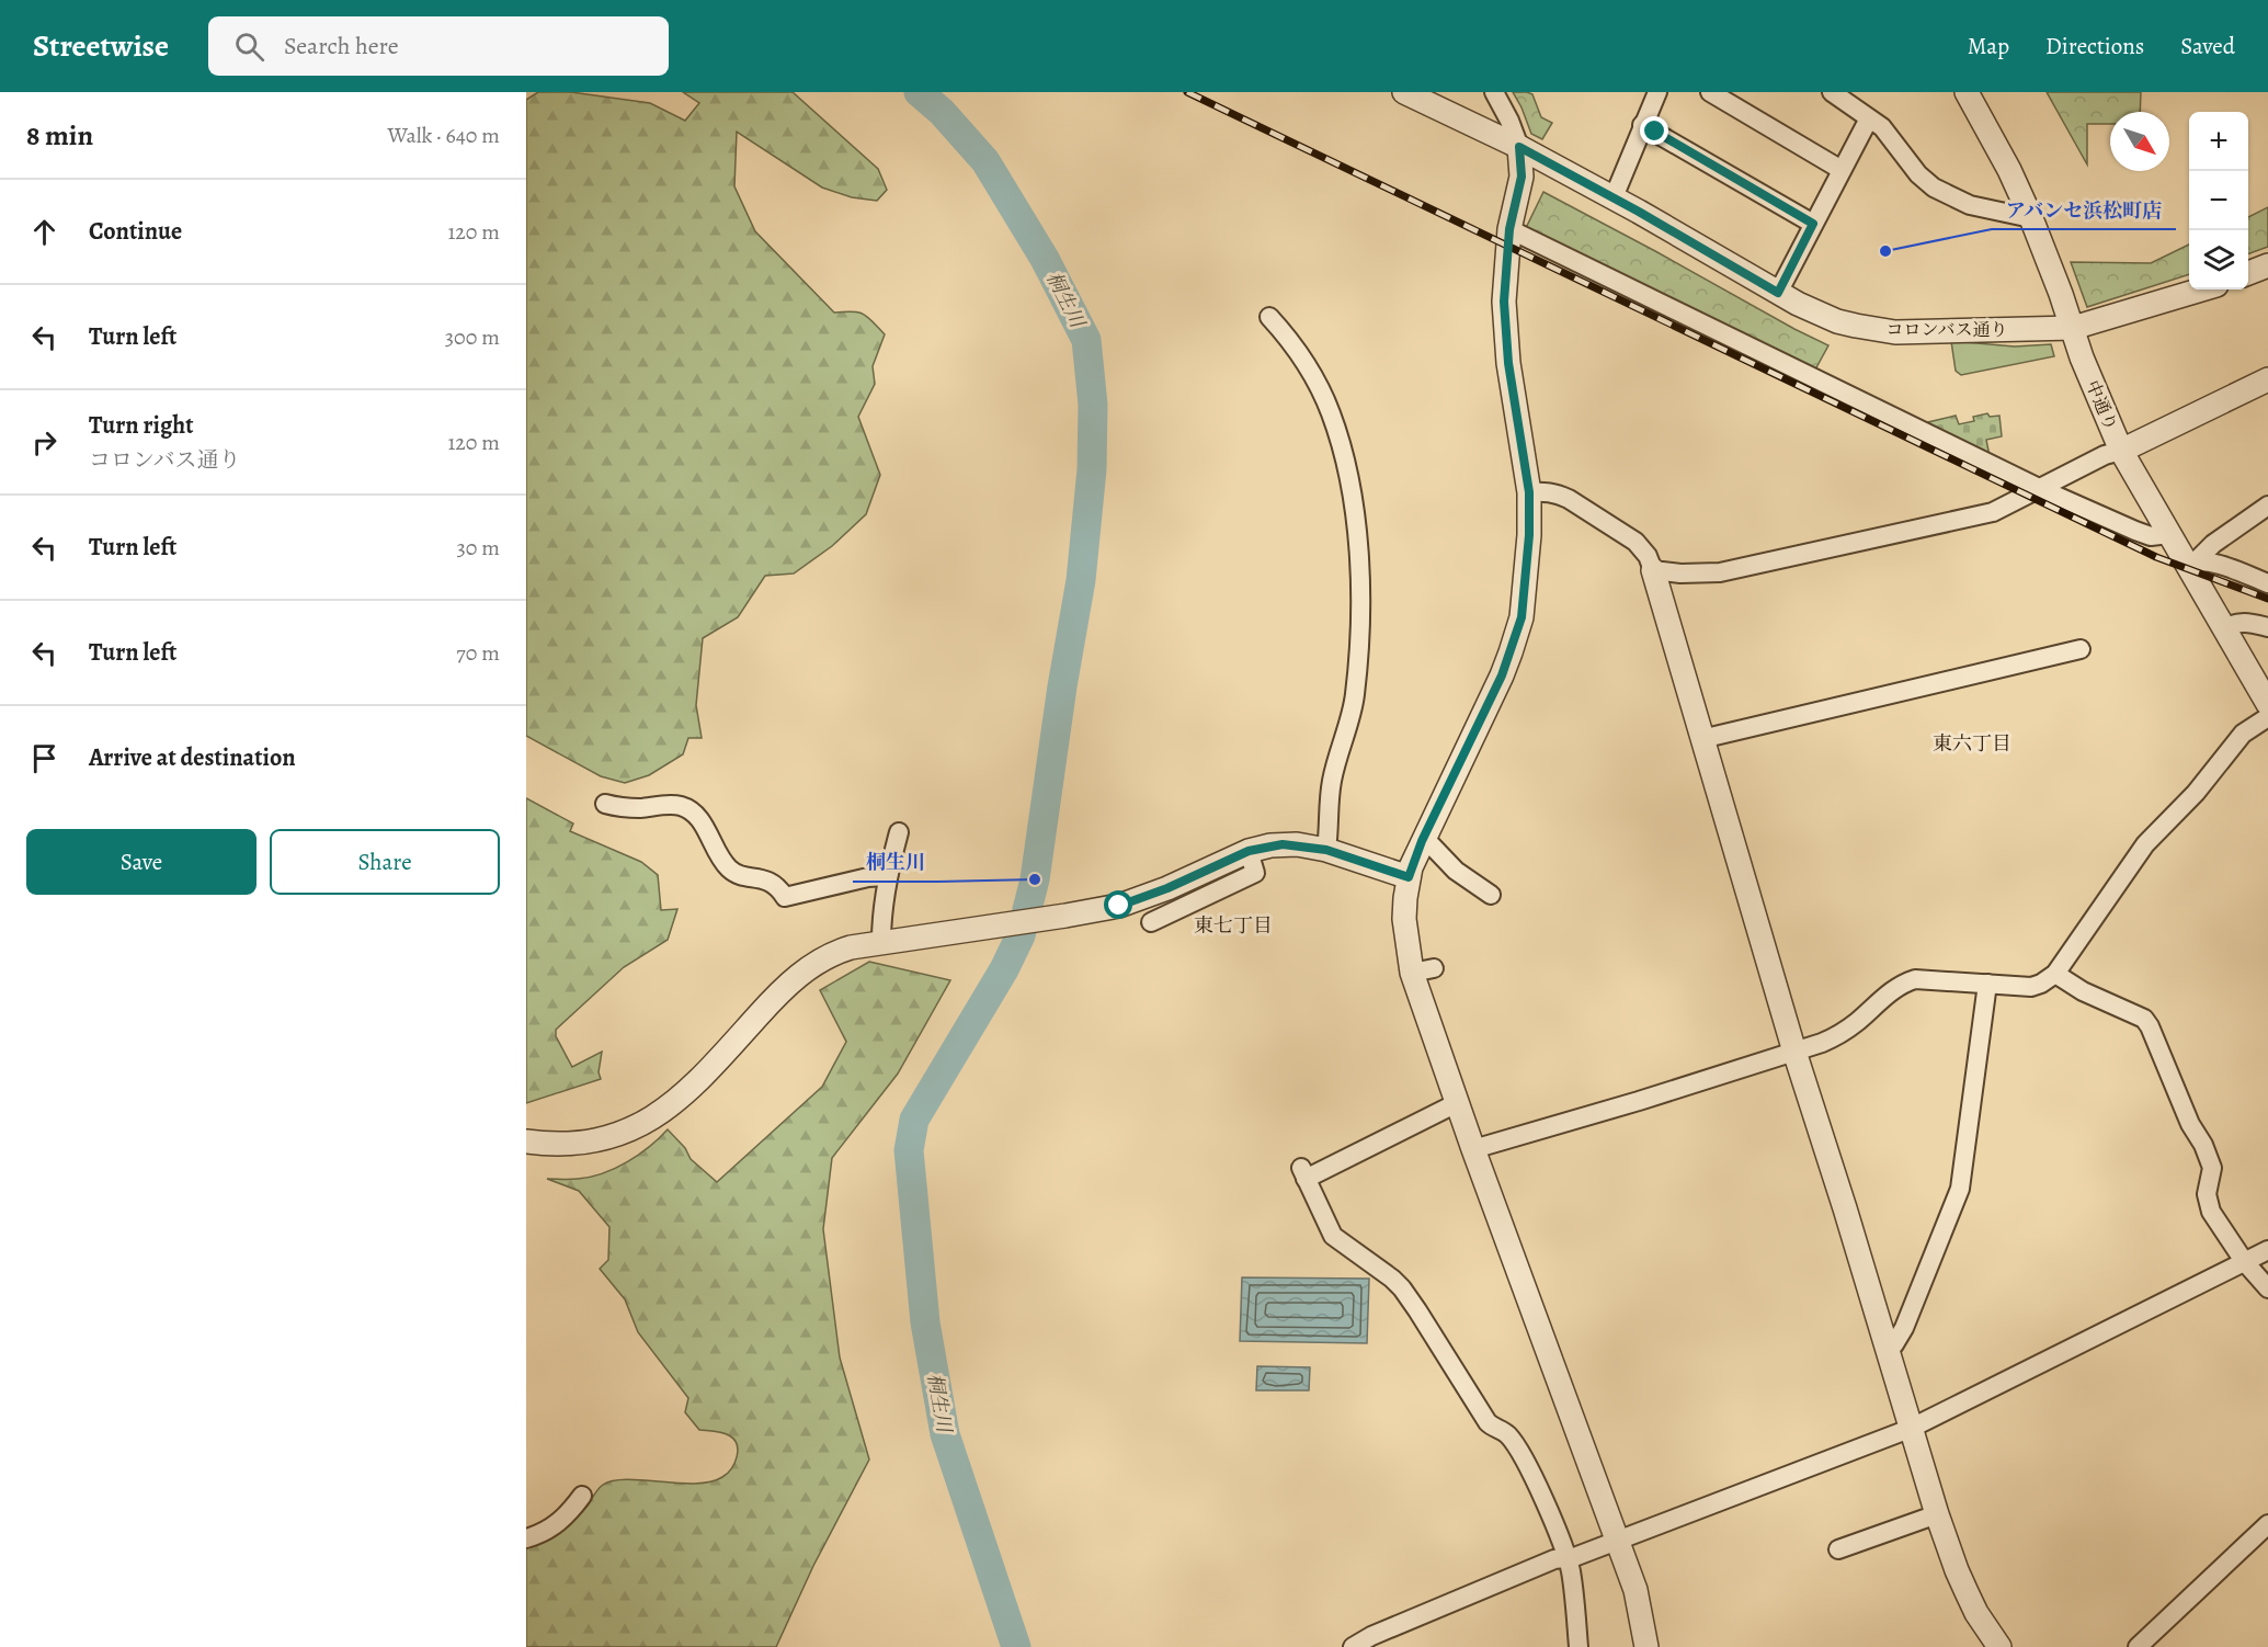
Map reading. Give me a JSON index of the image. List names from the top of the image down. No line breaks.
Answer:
{"streets":{"street":["コロンバス通り","中通り"]},"crossings":[["コロンバス通り","中通り"]],"districts":["東六丁目","東七丁目"],"water":["桐生川"],"places":["アバンセ浜松町店","桐生川"],"north":"bottom right","page":{"header":"Streetwise","search":"Search here","nav":["Map","Directions","Saved"],"heading":["8 min","Walk · 640 m"],"map_buttons":["+","−"],"list":[["Continue","120 m"],["Turn left","300 m"],["Turn right","コロンバス通り","120 m"],["Turn left","30 m"],["Turn left","70 m"],"Arrive at destination"],"buttons":["Save","Share"]}}
